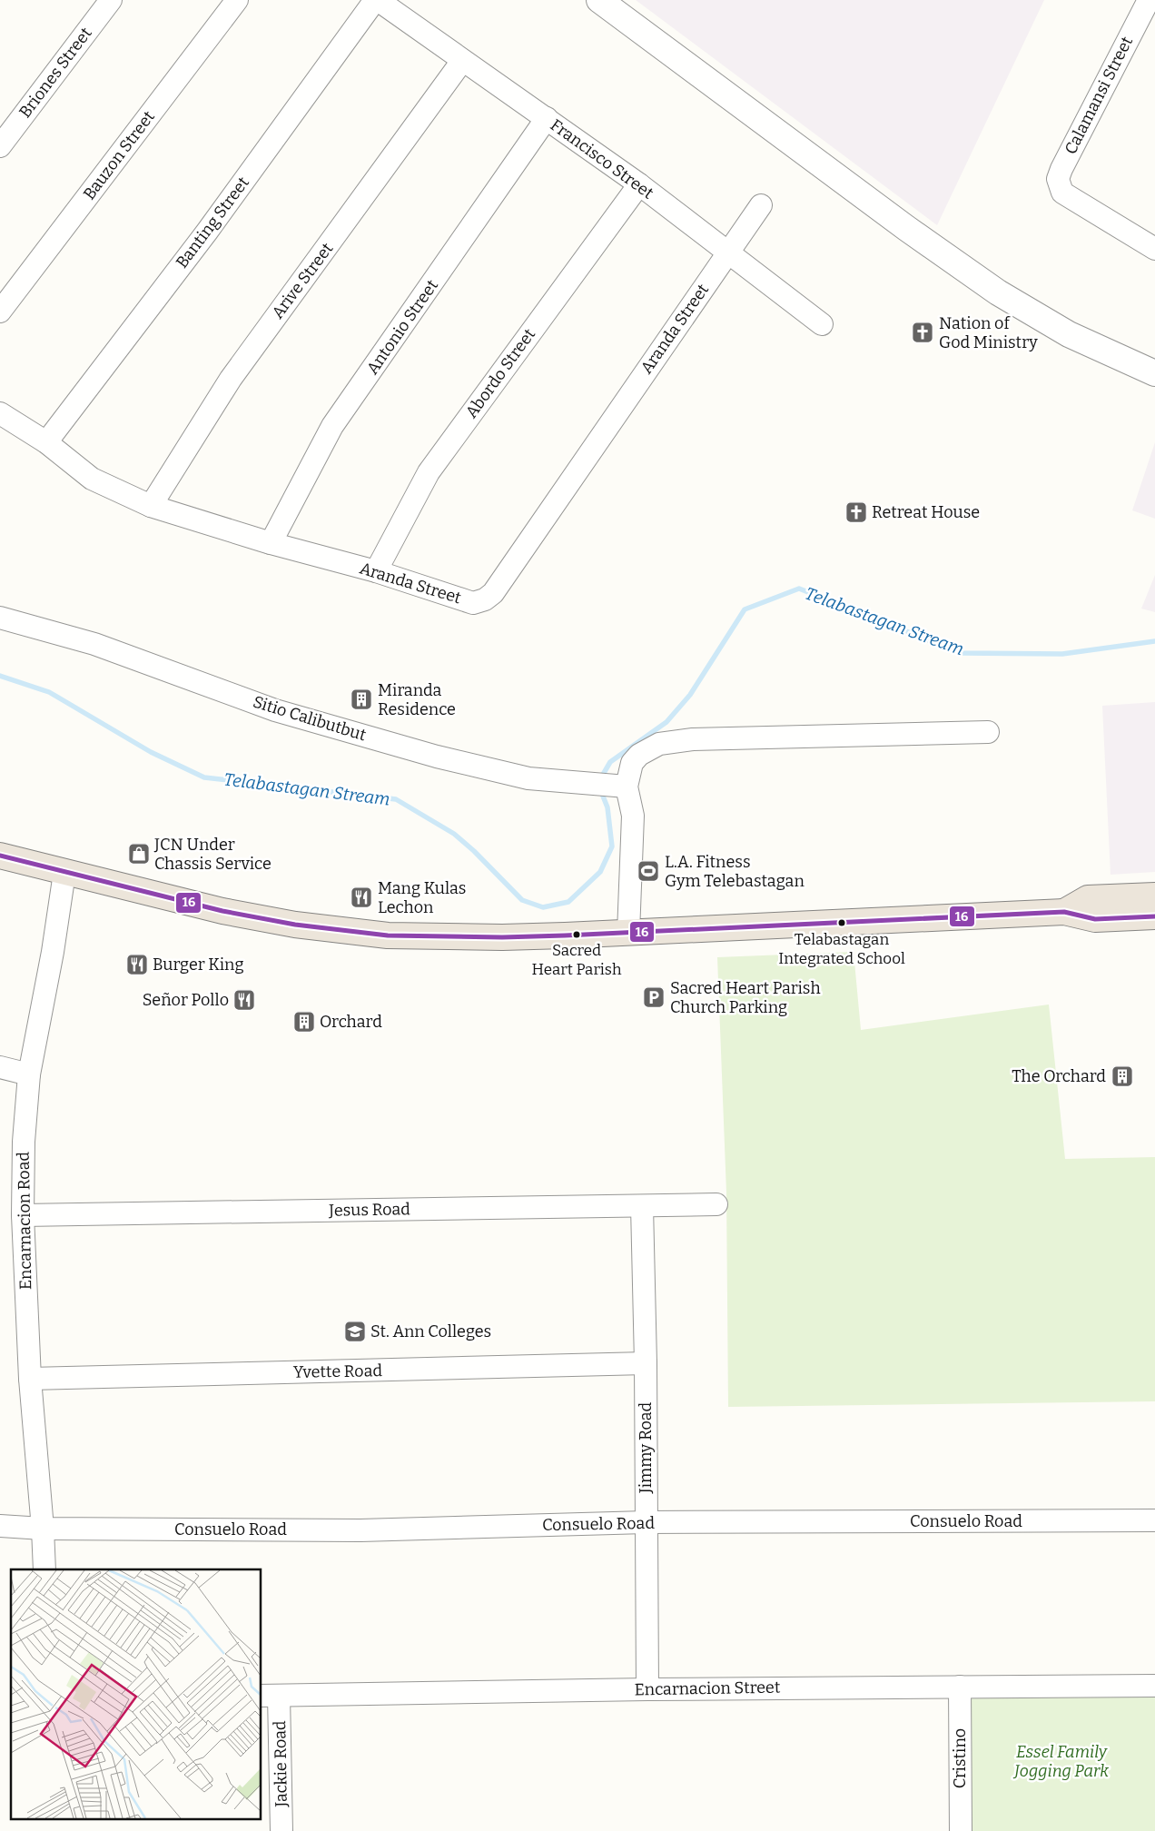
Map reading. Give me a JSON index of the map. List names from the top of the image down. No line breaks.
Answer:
{"streets":{"street":["Briones Street","Calamansi Street","Bauzon Street","Francisco Street","Banting Street","Arive Street","Antonio Street","Aranda Street","Abordo Street","Sitio Calibutbut","Jesus Road","Encarnacion Road","Yvette Road","Jimmy Road","Consuelo Road","Encarnacion Street","Cristino","Jackie Road"]},"crossings":[["Francisco Street","Banting Street"],["Francisco Street","Arive Street"],["Francisco Street","Antonio Street"],["Francisco Street","Aranda Street"],["Francisco Street","Abordo Street"],["Banting Street","Aranda Street"],["Arive Street","Aranda Street"],["Antonio Street","Aranda Street"],["Aranda Street","Abordo Street"],["Jesus Road","Encarnacion Road"],["Jesus Road","Jimmy Road"],["Encarnacion Road","Yvette Road"],["Encarnacion Road","Consuelo Road"],["Yvette Road","Jimmy Road"],["Jimmy Road","Consuelo Road"],["Jimmy Road","Encarnacion Street"],["Encarnacion Street","Cristino"],["Encarnacion Street","Jackie Road"]],"water":["Telabastagan Stream"],"parks":["Essel Family Jogging Park"],"places":{"church":["Nation of God Ministry","Retreat House"],"building":["Miranda Residence","Orchard","The Orchard"],"shop":["JCN Under Chassis Service"],"sports":["L.A. Fitness Gym Telebastagan"],"restaurant":["Mang Kulas Lechon","Burger King","Señor Pollo"],"other":["Telabastagan Integrated School","Sacred Heart Parish"],"parking":["Sacred Heart Parish Church Parking"],"school or university":["St. Ann Colleges"]},"lines":["transit line 16"]}
